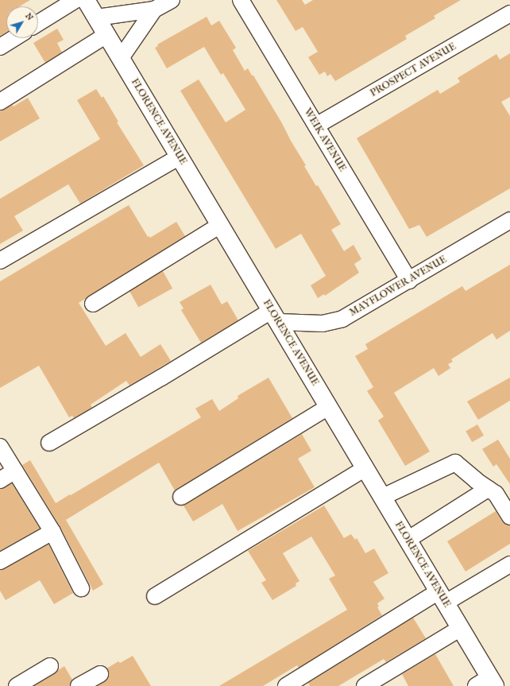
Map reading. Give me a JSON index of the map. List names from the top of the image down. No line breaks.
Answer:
{"streets":{"main road":["FLORENCE AVENUE"],"street":["PROSPECT AVENUE","WEIK AVENUE","MAYFLOWER AVENUE"]},"crossings":[["PROSPECT AVENUE","WEIK AVENUE"],["FLORENCE AVENUE","MAYFLOWER AVENUE"],["WEIK AVENUE","MAYFLOWER AVENUE"]],"north":"top right"}
